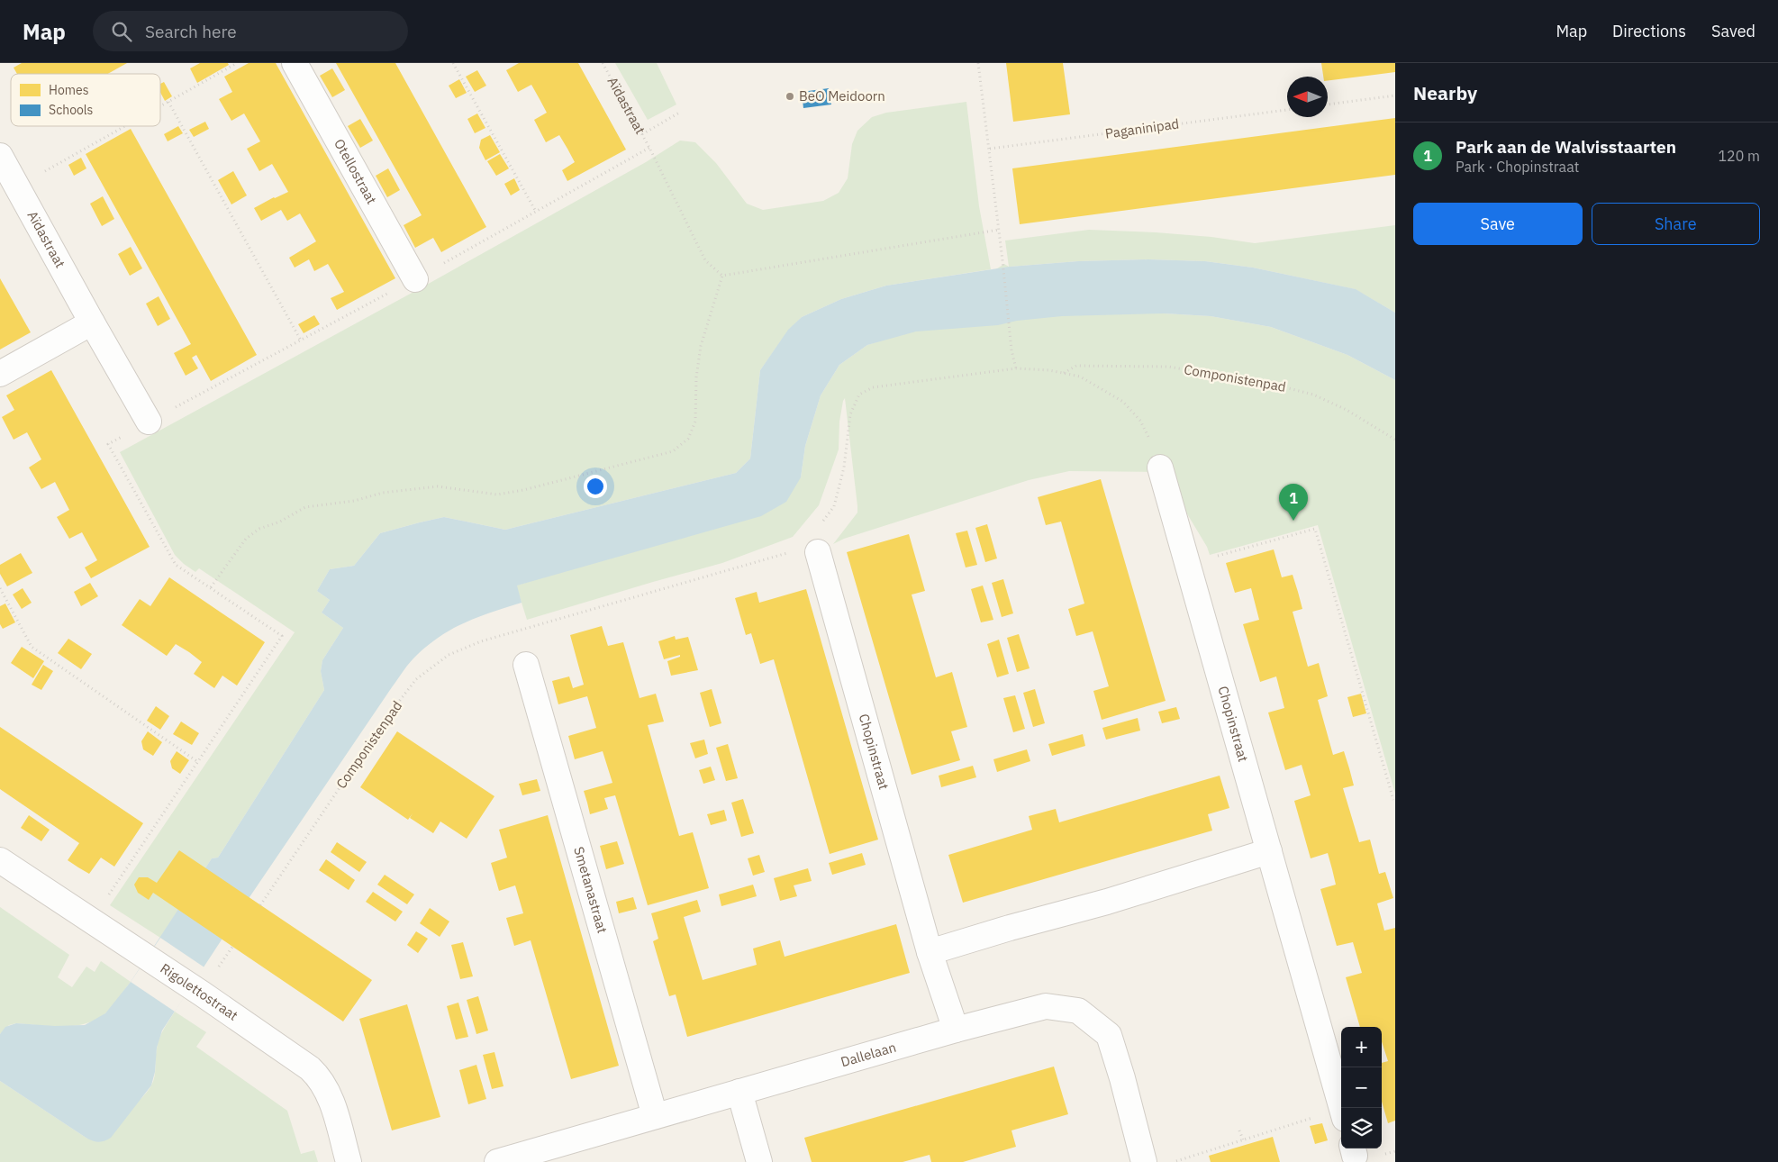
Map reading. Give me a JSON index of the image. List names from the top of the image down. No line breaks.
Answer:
{"streets":{"street":["Aïdastraat","Otellostraat","Chopinstraat","Smetanastraat","Rigolettostraat","Dallelaan"],"path":["Paganinipad","Componistenpad"]},"crossings":[["Chopinstraat","Dallelaan"],["Smetanastraat","Dallelaan"]],"places":["BeO Meidoorn"],"legend":["Homes","Schools"],"north":"left","page":{"header":"Map","search":"Search here","nav":["Map","Directions","Saved"],"heading":"Nearby","list":[{"mark":"1","name":"Park aan de Walvisstaarten","note":"Park · Chopinstraat","value":"120 m"}],"buttons":["Save","Share"],"pins":"1","map_buttons":["+","−"]}}
